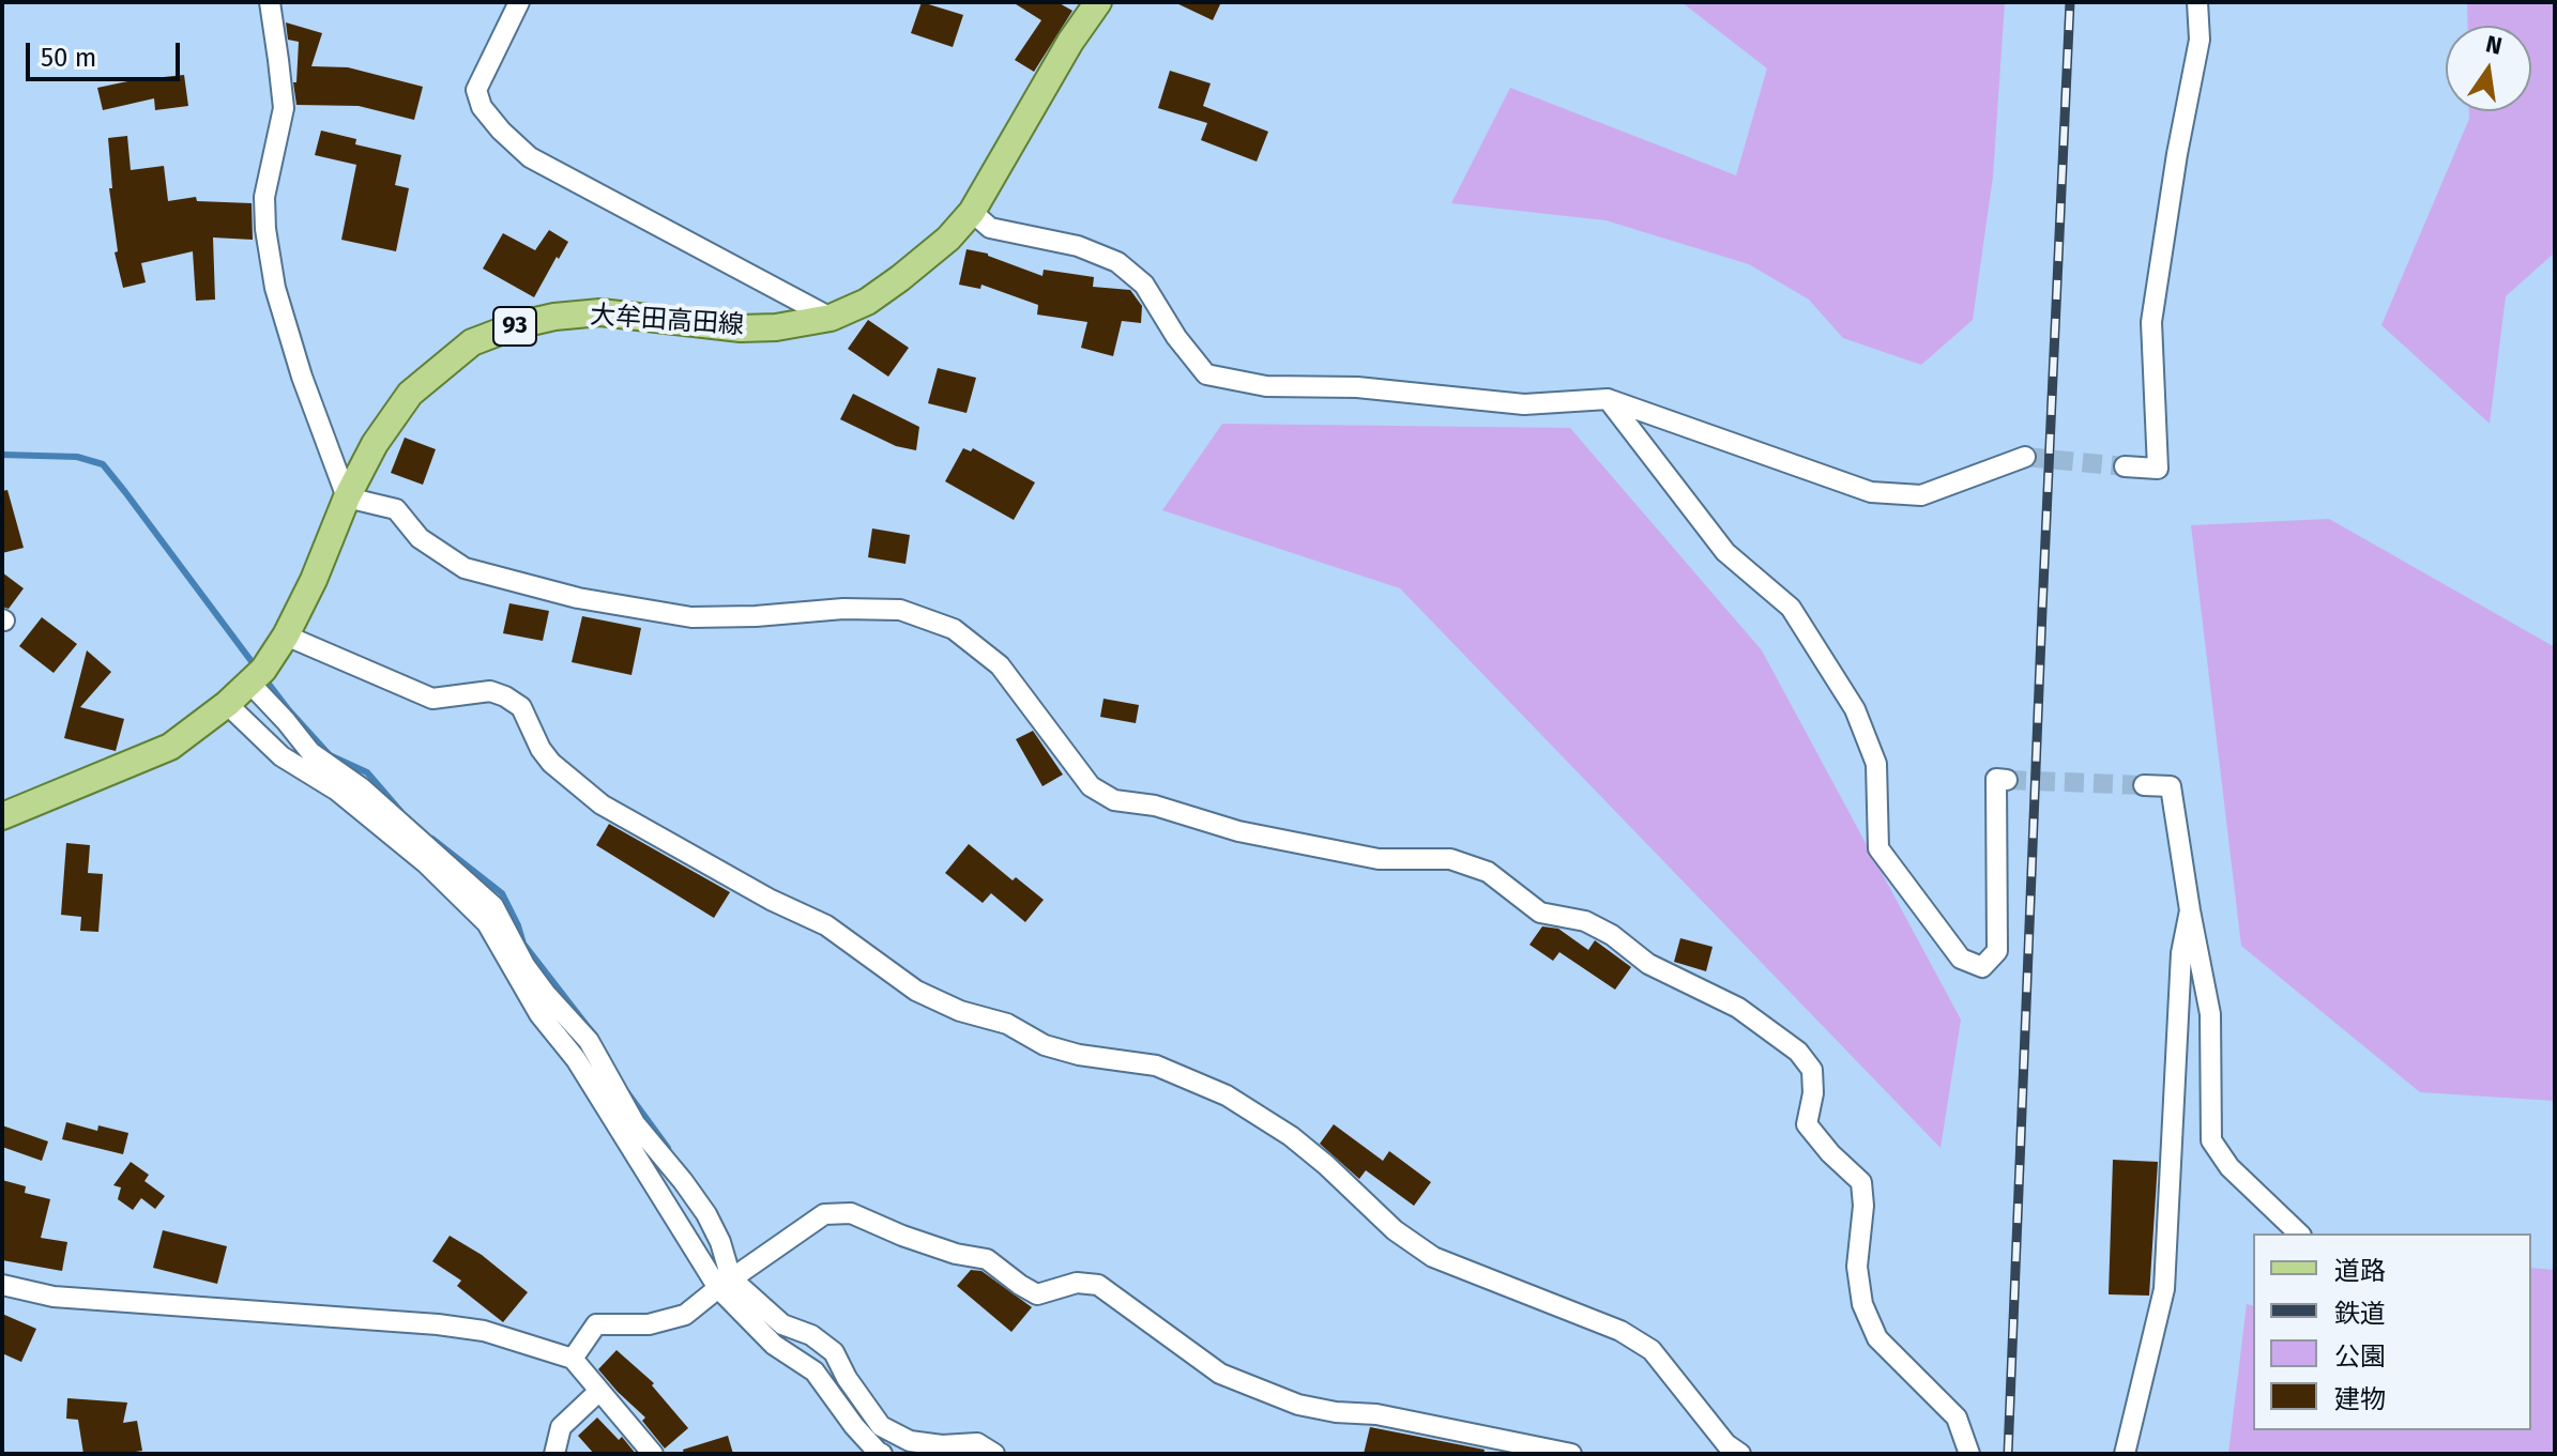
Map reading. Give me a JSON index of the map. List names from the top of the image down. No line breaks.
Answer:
{"streets":{"main road":["大牟田高田線","93"]},"legend":["道路","鉄道","公園","建物"],"scale_bar":"50 m","north":"top"}
